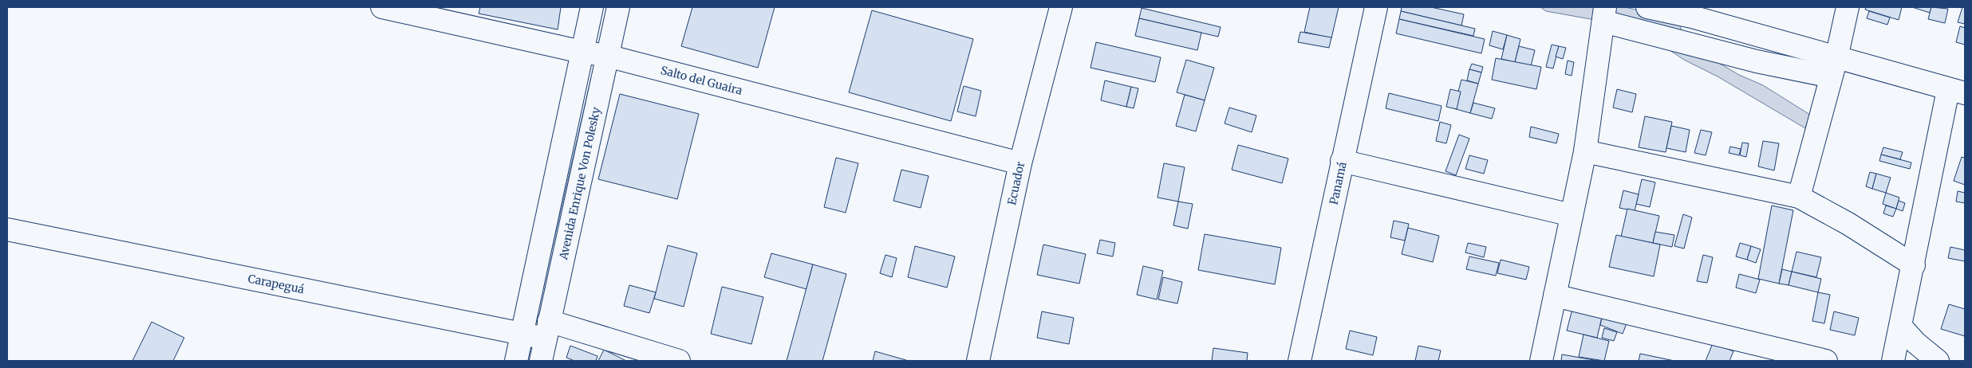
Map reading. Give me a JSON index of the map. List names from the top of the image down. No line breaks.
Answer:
{"streets":{"street":["Salto del Guaira","Ecuador","Avenida Enrique Von Polesky","Panamá","Carapeguá"]},"crossings":[["Salto del Guaira","Ecuador"],["Salto del Guaira","Avenida Enrique Von Polesky"],["Avenida Enrique Von Polesky","Carapeguá"]]}
